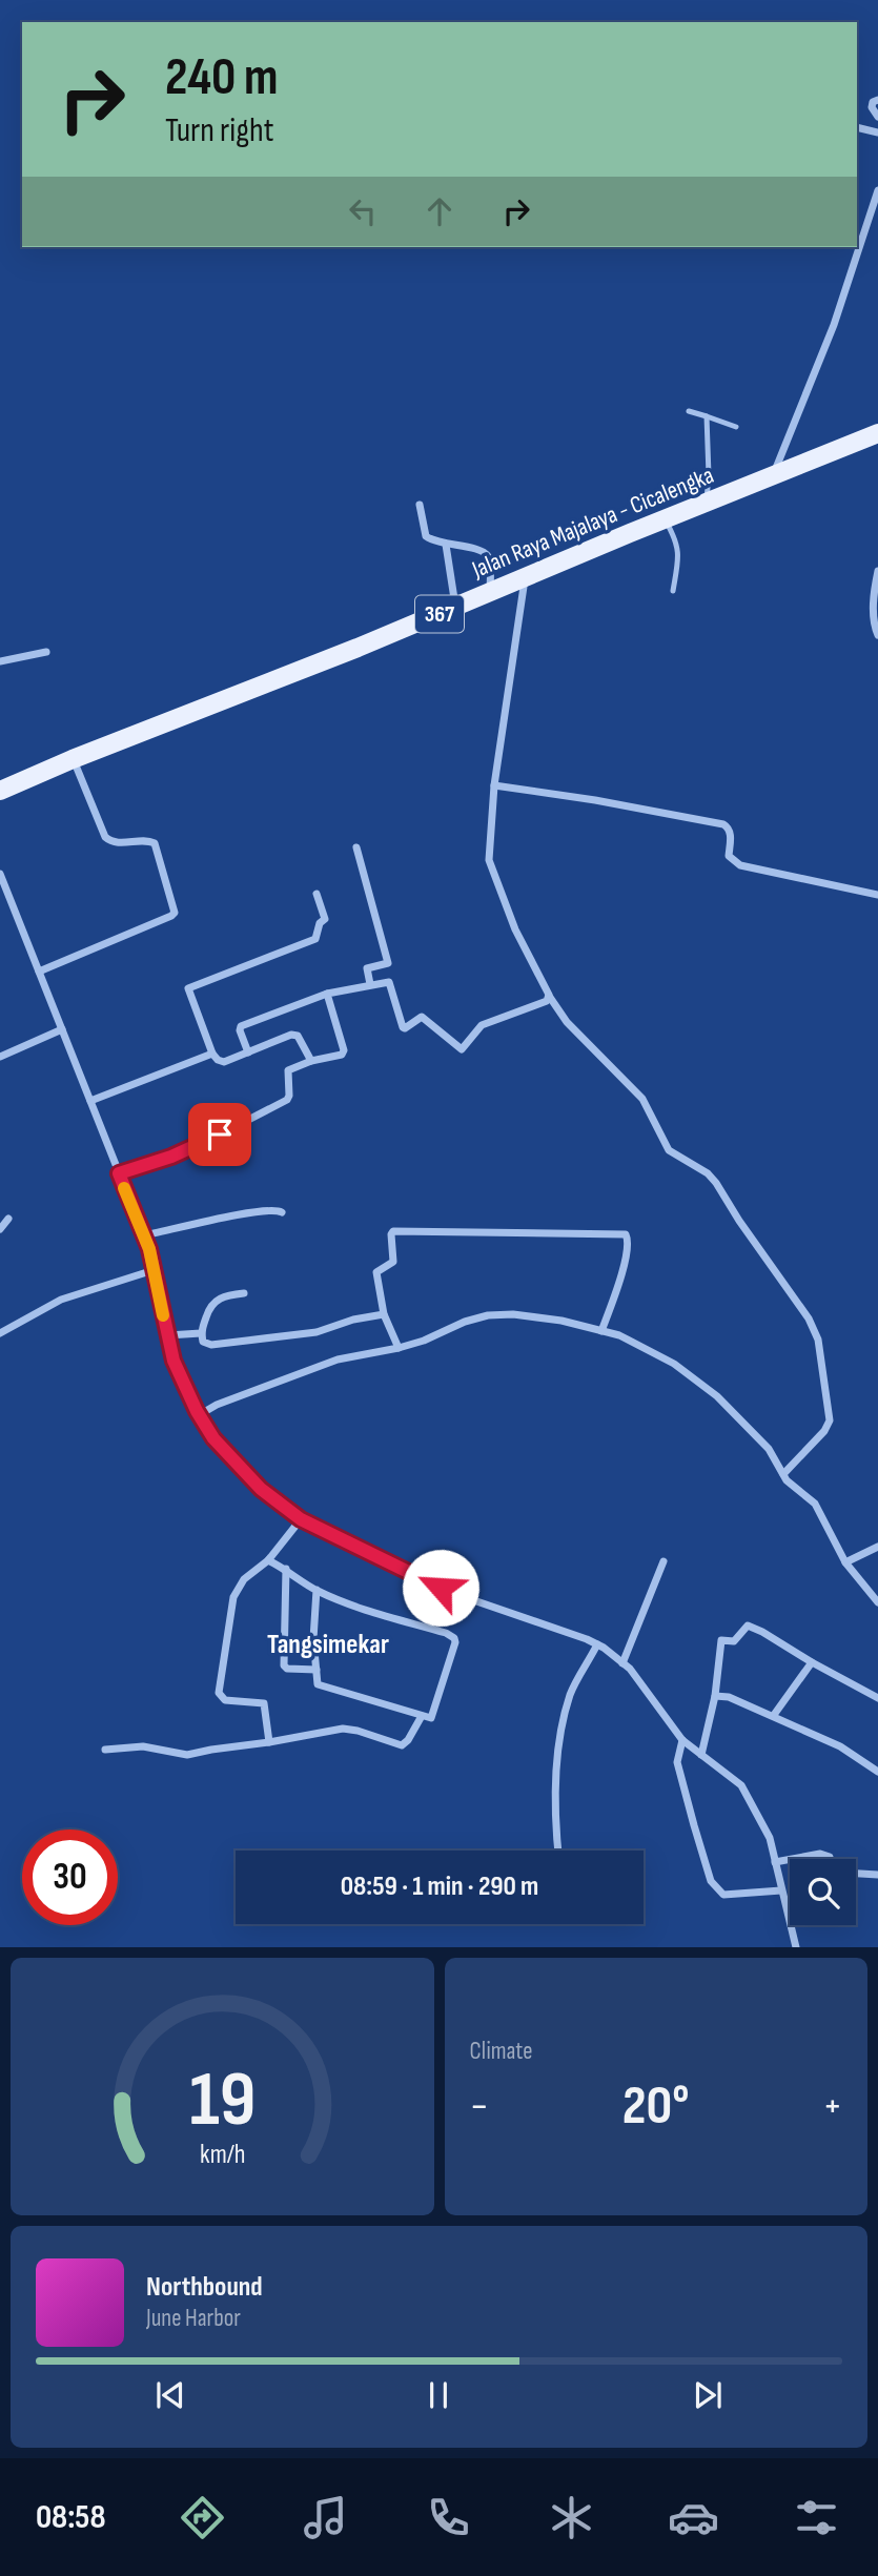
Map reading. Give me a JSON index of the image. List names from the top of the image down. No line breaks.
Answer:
{"streets":{"main road":["Jalan Raya Majalaya - Cicalengka","367"]},"districts":["Tangsimekar"],"page":{"turn":["240 m","Turn right"],"limit":"30","trip":"08:59 · 1 min · 290 m","tile":"Climate","heat":["−","20°","+"],"song":["Northbound","June Harbor"],"tabs":"08:58","gauge":["19","km/h"]}}
